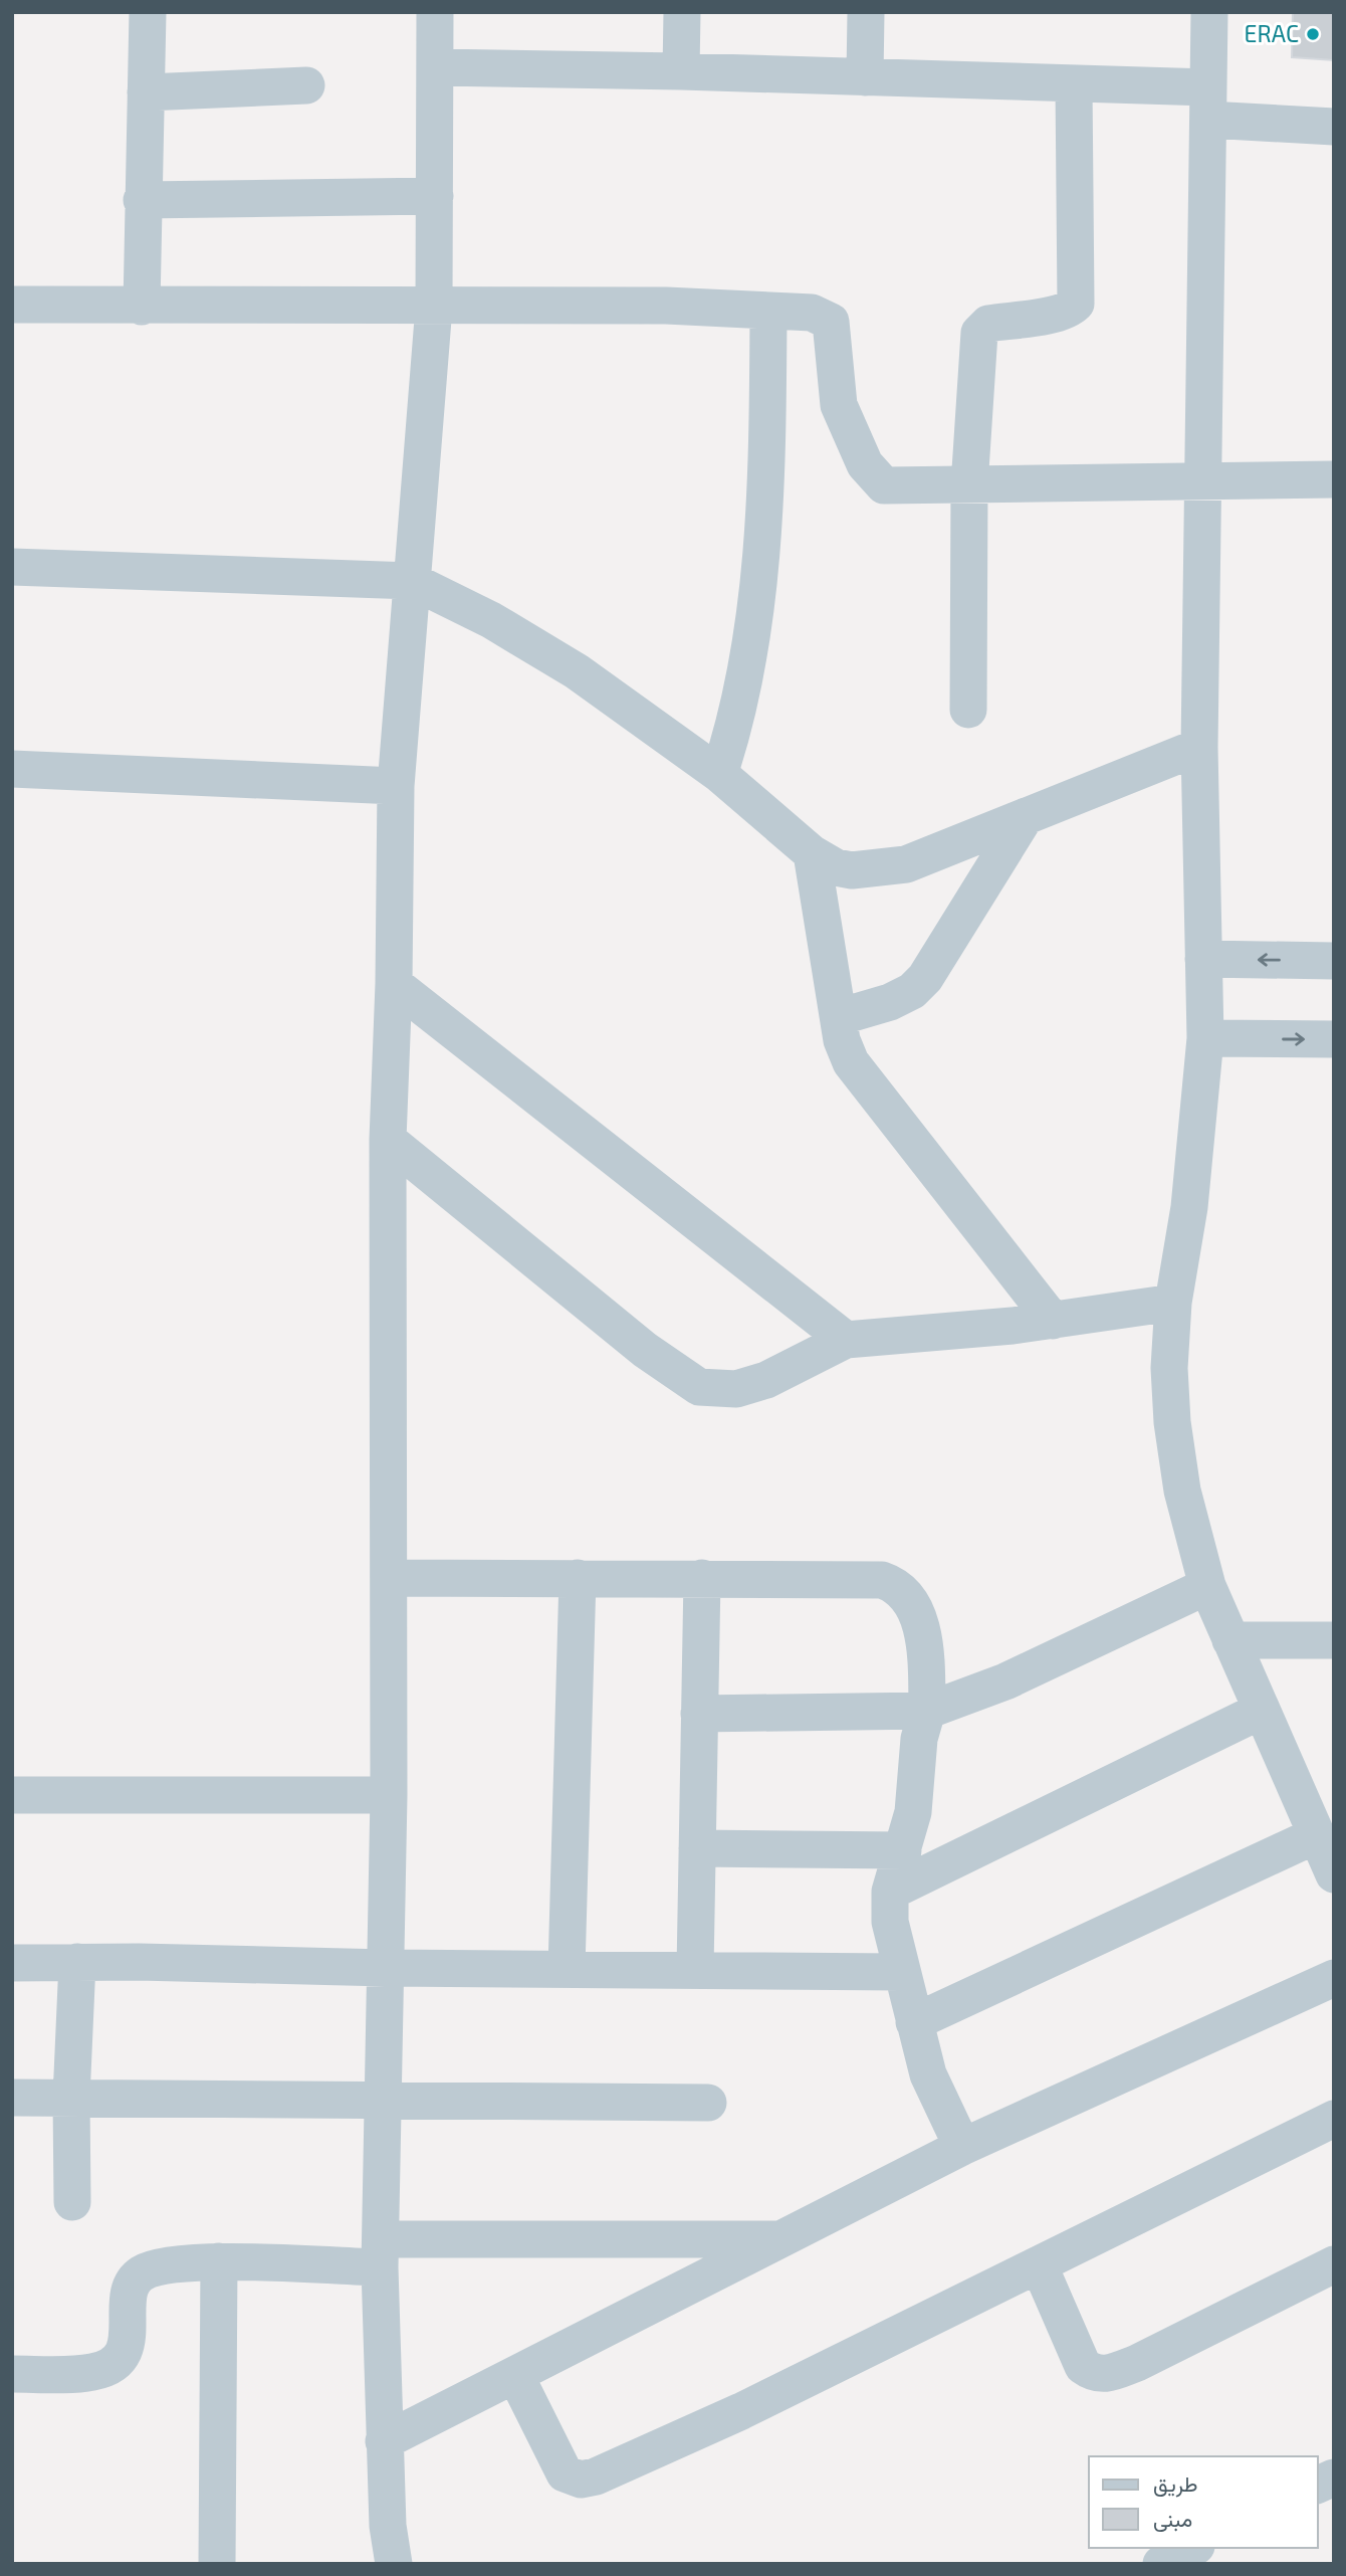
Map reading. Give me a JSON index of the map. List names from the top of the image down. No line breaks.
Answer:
{"places":["ERAC"],"legend":["طريق","مبنى"]}
